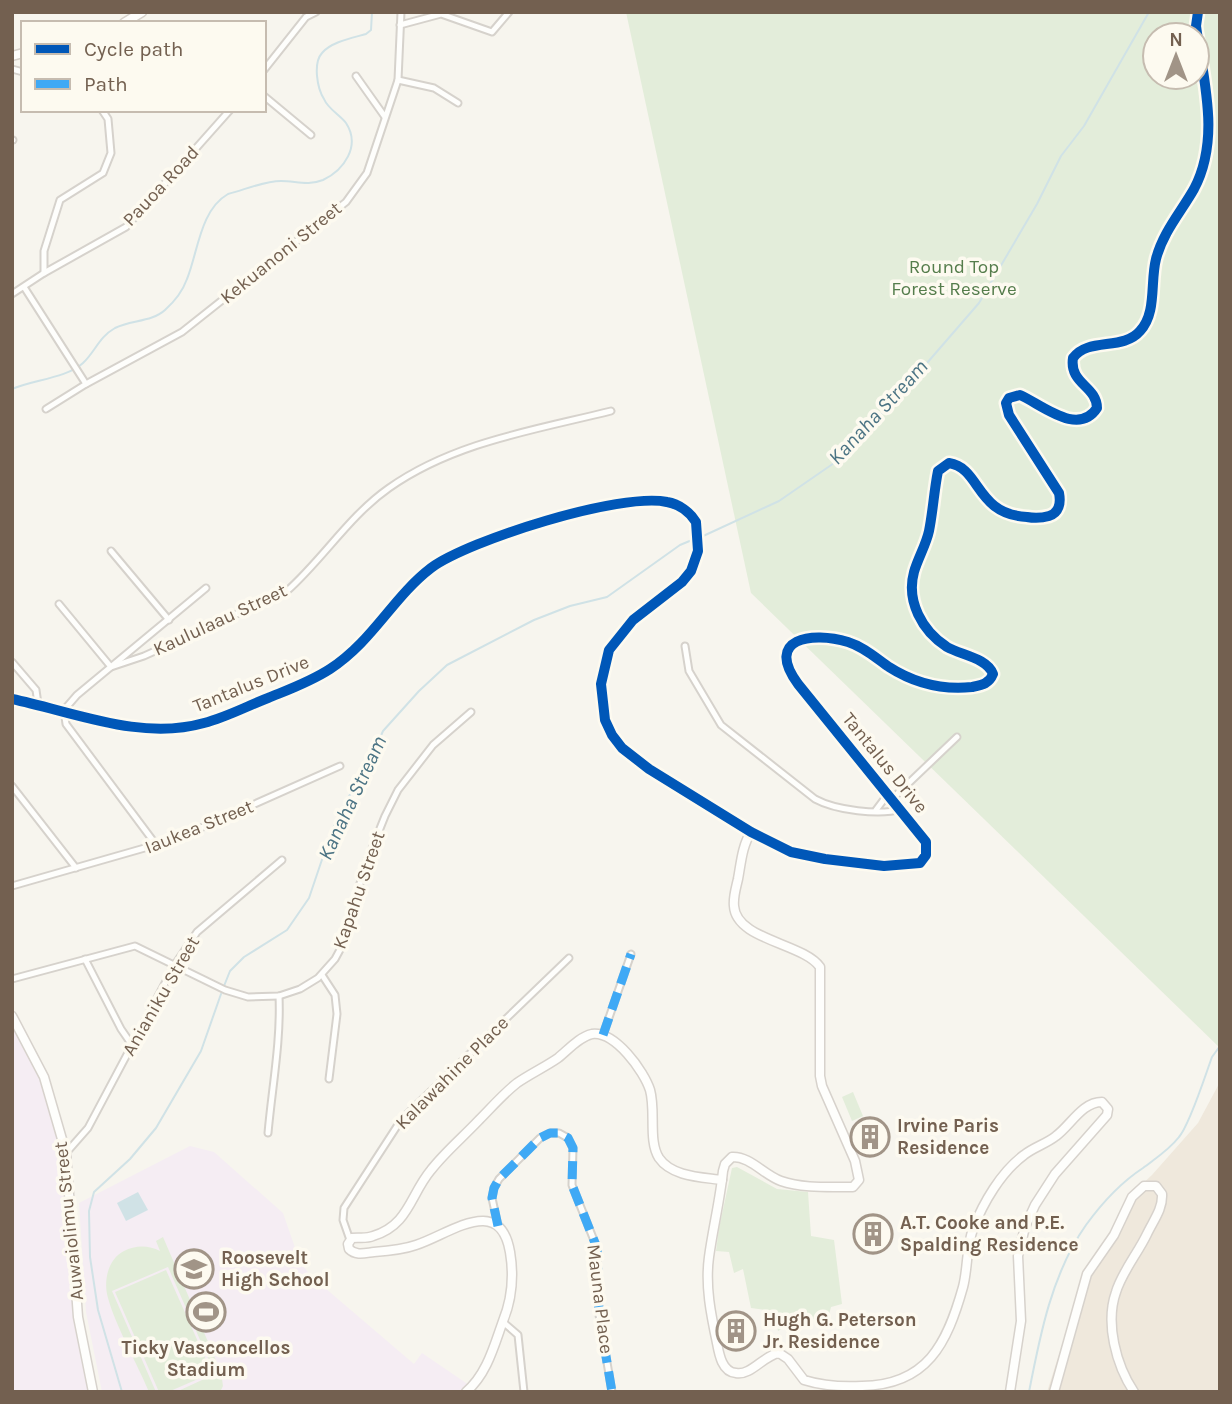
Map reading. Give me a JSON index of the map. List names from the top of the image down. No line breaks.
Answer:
{"streets":{"street":["Pauoa Road","Kekuanoni Street","Kaululaau Street","Tantalus Drive","Iaukea Street","Kapahu Street","Anianiku Street","Kalawahine Place","Auwaiolimu Street","Mauna Place"]},"crossings":[["Kapahu Street","Anianiku Street"],["Anianiku Street","Auwaiolimu Street"]],"water":["Kanaha Stream"],"parks":["Round Top Forest Reserve"],"places":{"building":["Irvine Paris Residence","A.T. Cooke and P.E. Spalding Residence","Hugh G. Peterson Jr. Residence"],"school or university":["Roosevelt High School"],"sports":["Ticky Vasconcellos Stadium"]},"legend":["Cycle path","Path"],"north":"top"}
